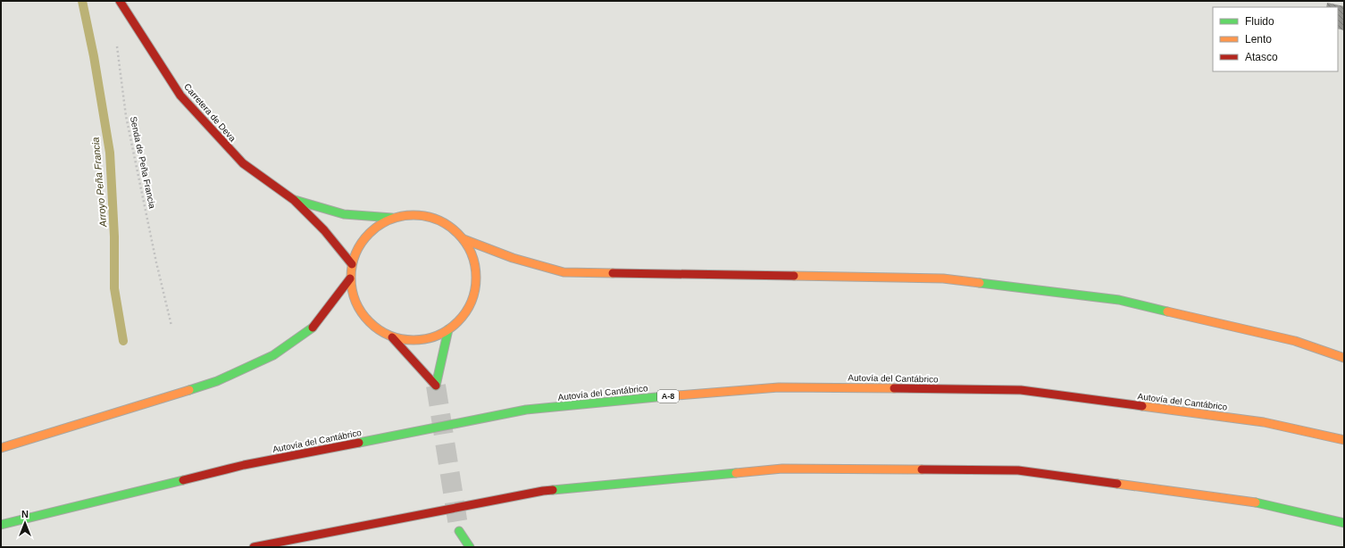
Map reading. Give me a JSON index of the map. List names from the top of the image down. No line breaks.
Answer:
{"streets":{"main road":["Carretera de Deva","Autovía del Cantábrico","A-8"],"path":["Senda de Peña Francia"]},"water":["Arroyo Peña Francia"],"legend":["Fluido","Lento","Atasco"],"north":"top"}
